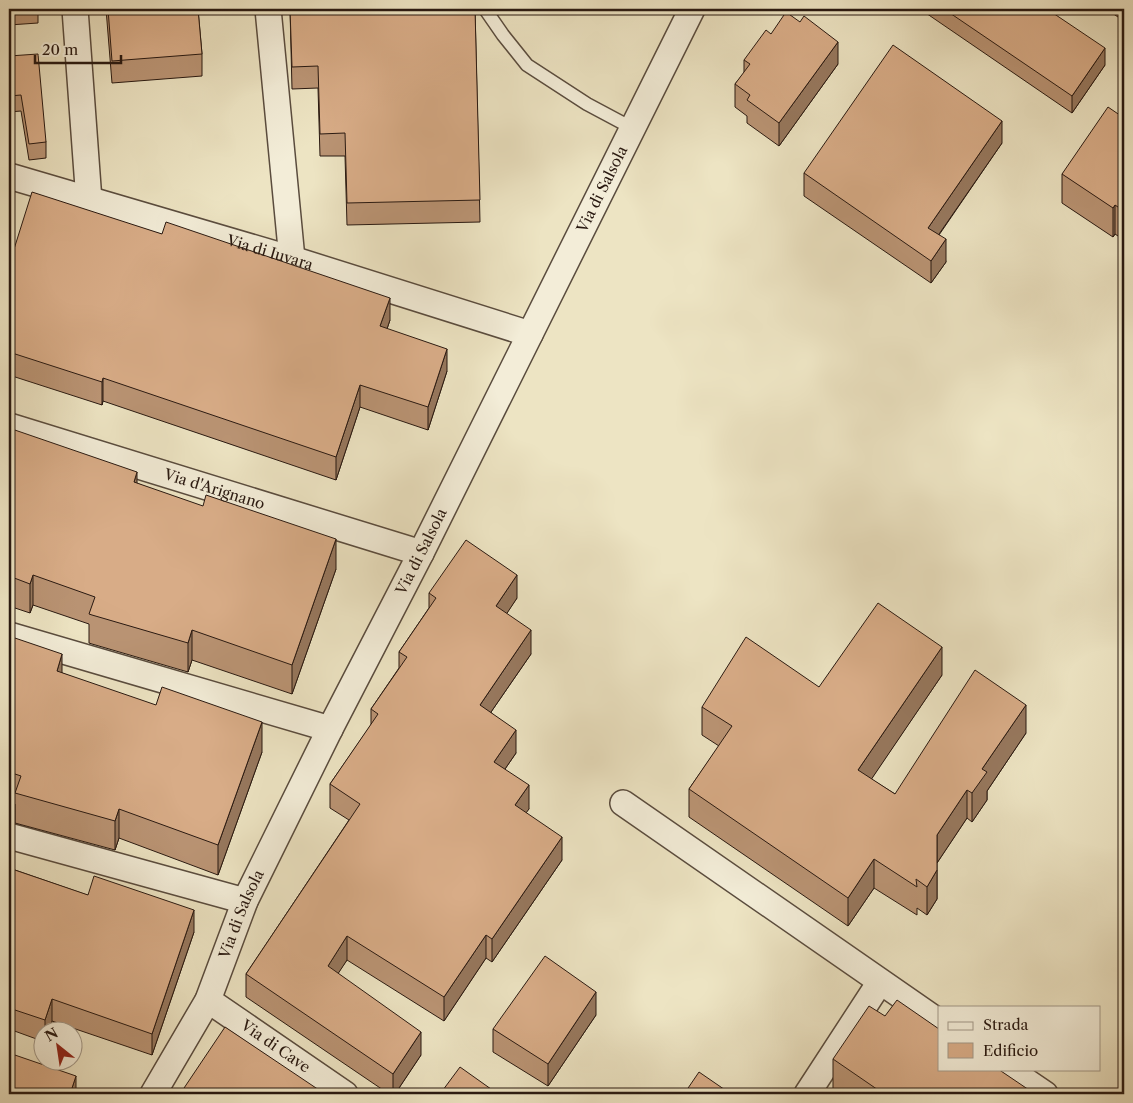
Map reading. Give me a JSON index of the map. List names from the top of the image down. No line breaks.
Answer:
{"streets":{"street":["Via di Salsola","Via di Iuvara","Via d'Arignano","Via di Cave"]},"crossings":[["Via di Salsola","Via di Iuvara"],["Via di Salsola","Via d'Arignano"],["Via di Salsola","Via di Cave"]],"legend":["Strada","Edificio"],"scale_bar":"20 m","north":"top left"}
